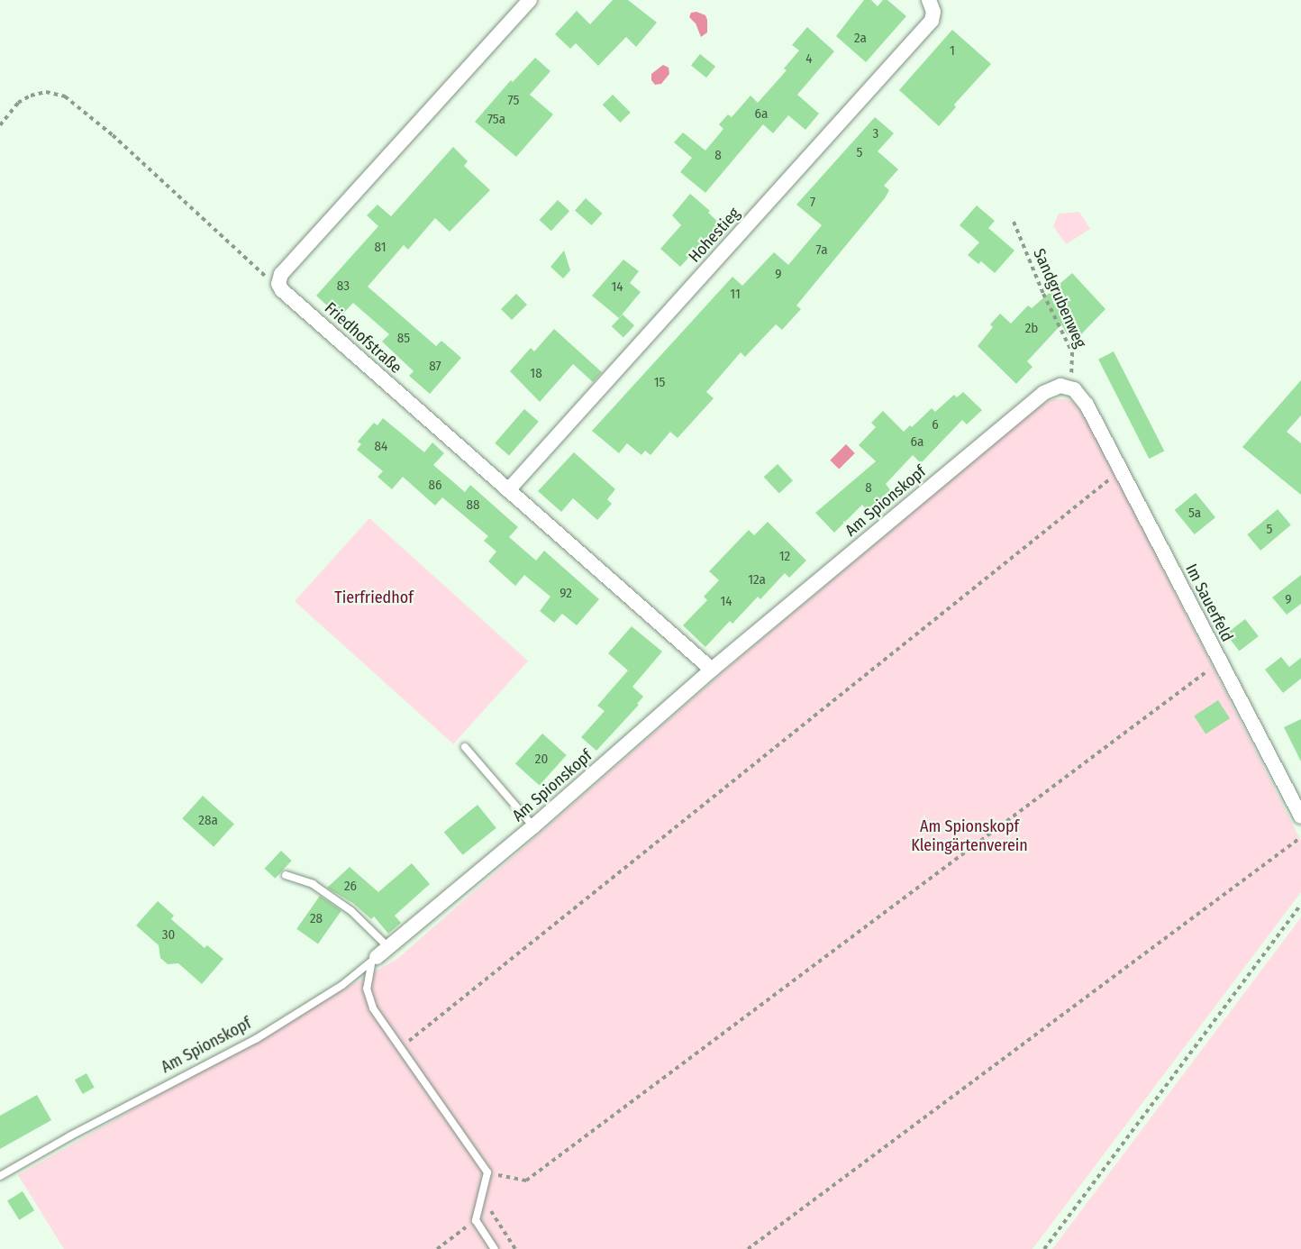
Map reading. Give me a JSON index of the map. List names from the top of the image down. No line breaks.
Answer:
{"streets":{"street":["Hohestieg","Friedhofstraße","Am Spionskopf","Im Sauerfeld"],"path":["Sandgrubenweg"]},"crossings":[["Hohestieg","Friedhofstraße"],["Sandgrubenweg","Am Spionskopf"],["Sandgrubenweg","Im Sauerfeld"],["Friedhofstraße","Am Spionskopf"],["Am Spionskopf","Im Sauerfeld"]],"parks":["Tierfriedhof","Am Spionskopf Kleingärtenverein"],"house_numbers":["2a","1","4","75","6a","75a","3","5","8","7","81","7a","9","83","14","11","2b","85","87","18","15","6","6a","84","86","8","88","5a","5","12","12a","92","9","14","20","28a","26","28","30"]}
